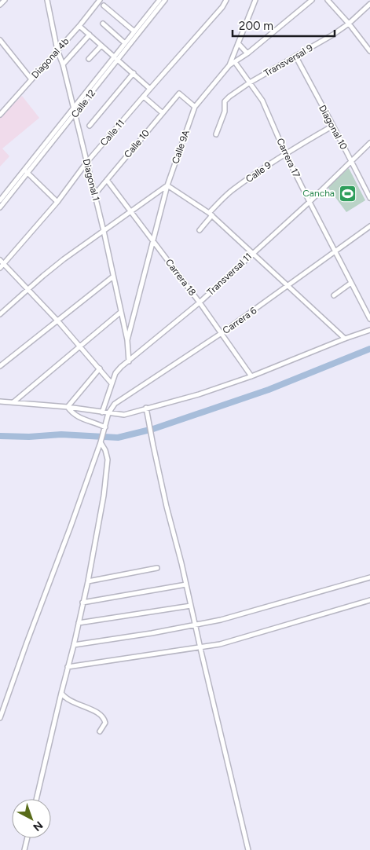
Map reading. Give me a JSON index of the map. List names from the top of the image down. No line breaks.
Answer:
{"streets":{"street":["Diagonal 4b","Transversal 9","Calle 12","Diagonal 10","Calle 11","Calle 10","Calle 9A","Carrera 17","Calle 9","Diagonal 1","Transversal 11","Carrera 18","Carrera 6"]},"crossings":[["Diagonal 4b","Diagonal 1"],["Transversal 9","Diagonal 10"],["Transversal 9","Carrera 17"],["Calle 12","Diagonal 1"],["Diagonal 10","Calle 9"],["Diagonal 10","Transversal 11"],["Calle 11","Diagonal 1"],["Calle 10","Calle 9A"],["Calle 10","Diagonal 1"],["Calle 10","Carrera 18"],["Calle 9A","Carrera 17"],["Calle 9A","Diagonal 1"],["Calle 9A","Carrera 18"],["Carrera 17","Calle 9"],["Carrera 17","Transversal 11"],["Carrera 17","Carrera 6"],["Diagonal 1","Transversal 11"],["Transversal 11","Carrera 18"],["Carrera 18","Carrera 6"]],"places":{"sports":["Cancha"]},"scale_bar":"200 m","north":"bottom right"}
